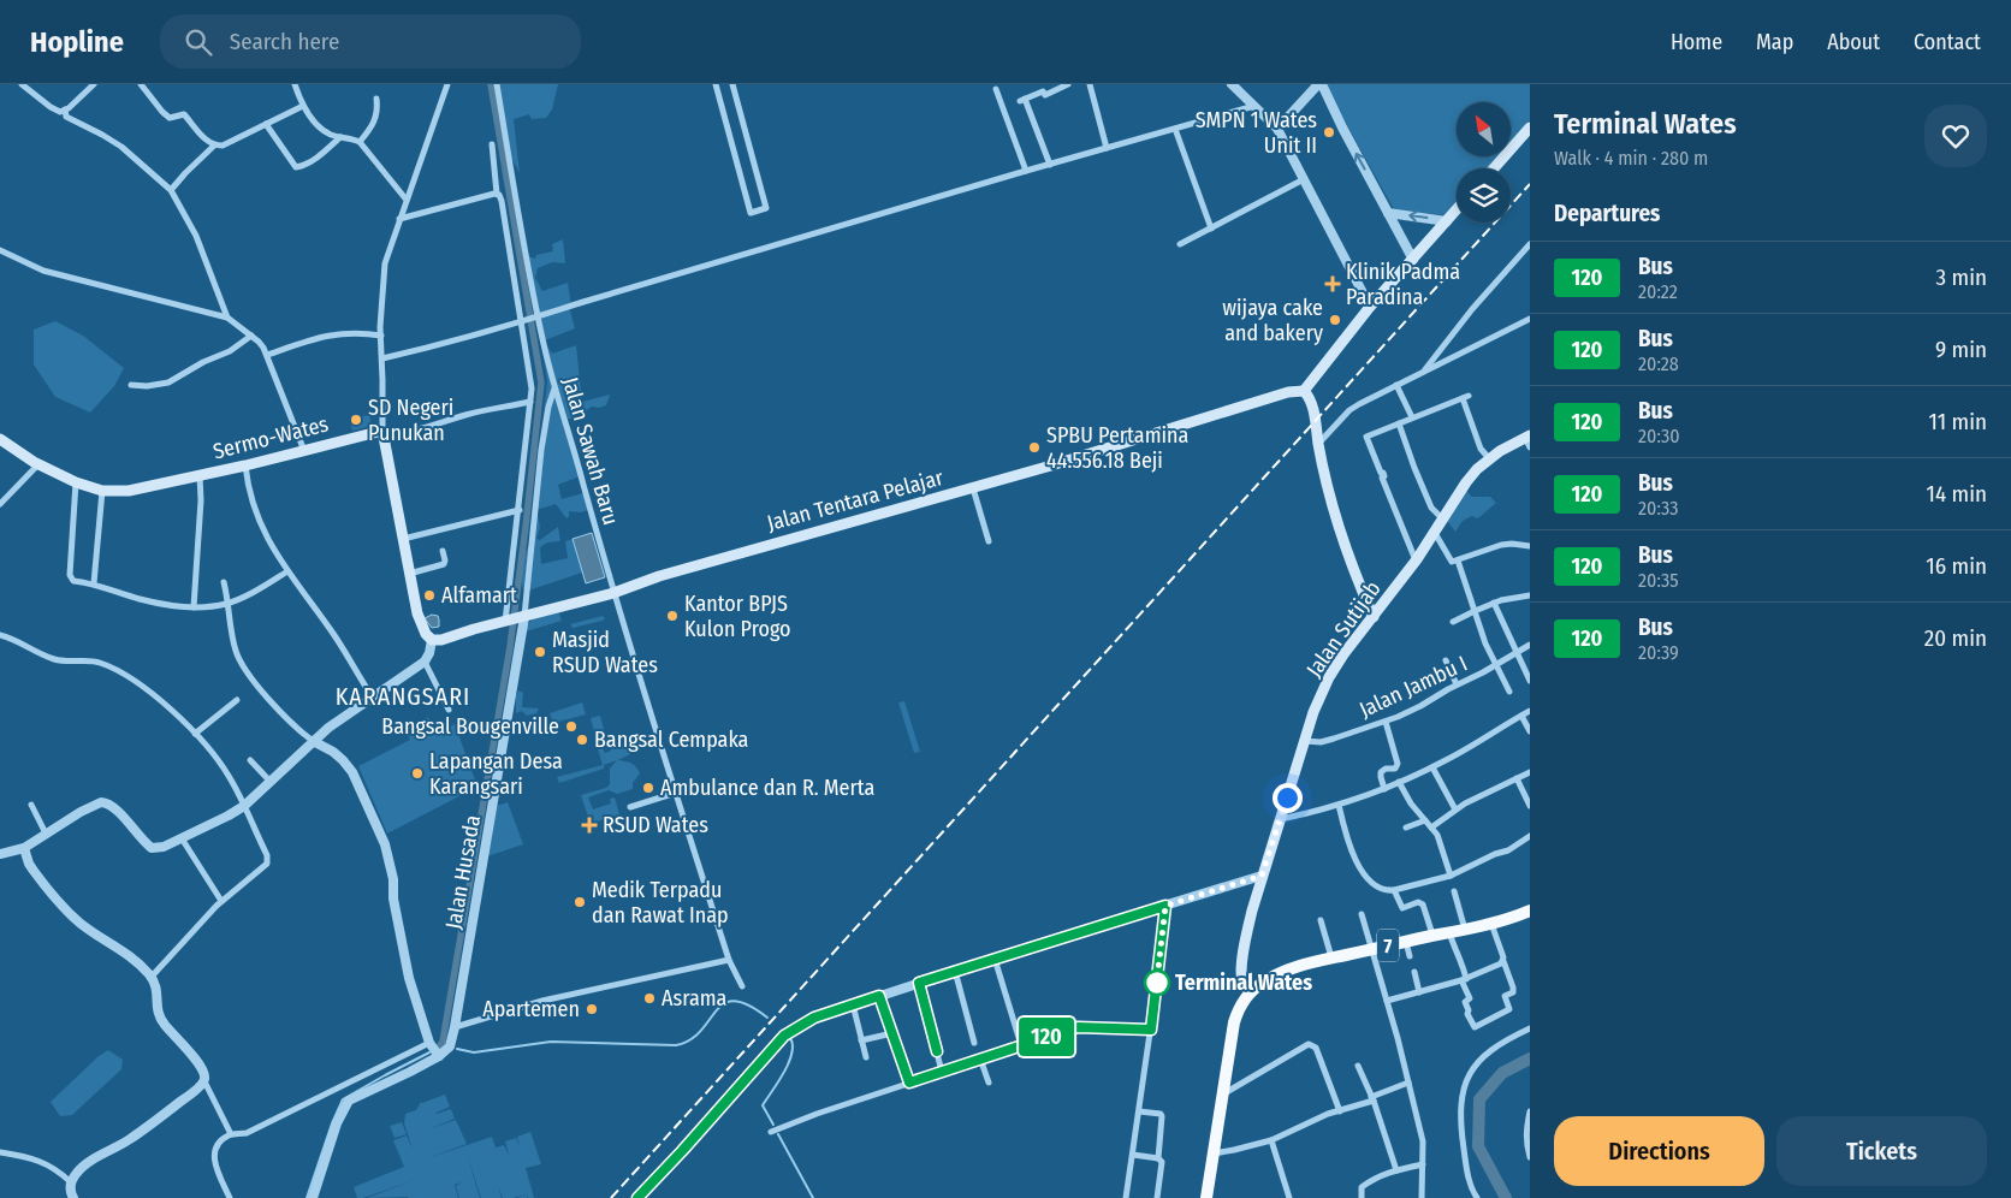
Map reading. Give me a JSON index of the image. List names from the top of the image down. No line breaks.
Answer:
{"streets":{"highway":["7"],"main road":["Sermo-Wates","Jalan Tentara Pelajar","Jalan Sutijab"],"street":["Jalan Sawah Baru","Jalan Jambu I","Jalan Husada"]},"crossings":[["Jalan Sawah Baru","Jalan Tentara Pelajar"],["Jalan Tentara Pelajar","Jalan Husada"],["Jalan Sutijab","Jalan Jambu I"],["Jalan Sutijab","7"]],"districts":["KARANGSARI"],"places":{"other":["SMPN 1 Wates Unit II","wijaya cake and bakery","SD Negeri Punukan","SPBU Pertamina 44.556.18 Beji","Alfamart","Kantor BPJS Kulon Progo","Masjid RSUD Wates","Bangsal Bougenville","Bangsal Cempaka","Lapangan Desa Karangsari","Ambulance dan R. Merta","Medik Terpadu dan Rawat Inap","Terminal Wates","Asrama","Apartemen"],"health":["Klinik Padma Paradina","RSUD Wates"]},"lines":["bus line 120"],"north":"top left","page":{"header":"Hopline","search":"Search here","nav":["Home","Map","About","Contact"],"on_map":"120","heading":[["Terminal Wates","Walk · 4 min · 280 m"],"Departures"],"list":[{"mark":"120","name":"Bus","note":"20:22","value":"3 min"},{"mark":"120","name":"Bus","note":"20:28","value":"9 min"},{"mark":"120","name":"Bus","note":"20:30","value":"11 min"},{"mark":"120","name":"Bus","note":"20:33","value":"14 min"},{"mark":"120","name":"Bus","note":"20:35","value":"16 min"},{"mark":"120","name":"Bus","note":"20:39","value":"20 min"}],"buttons":["Directions","Tickets"]}}
